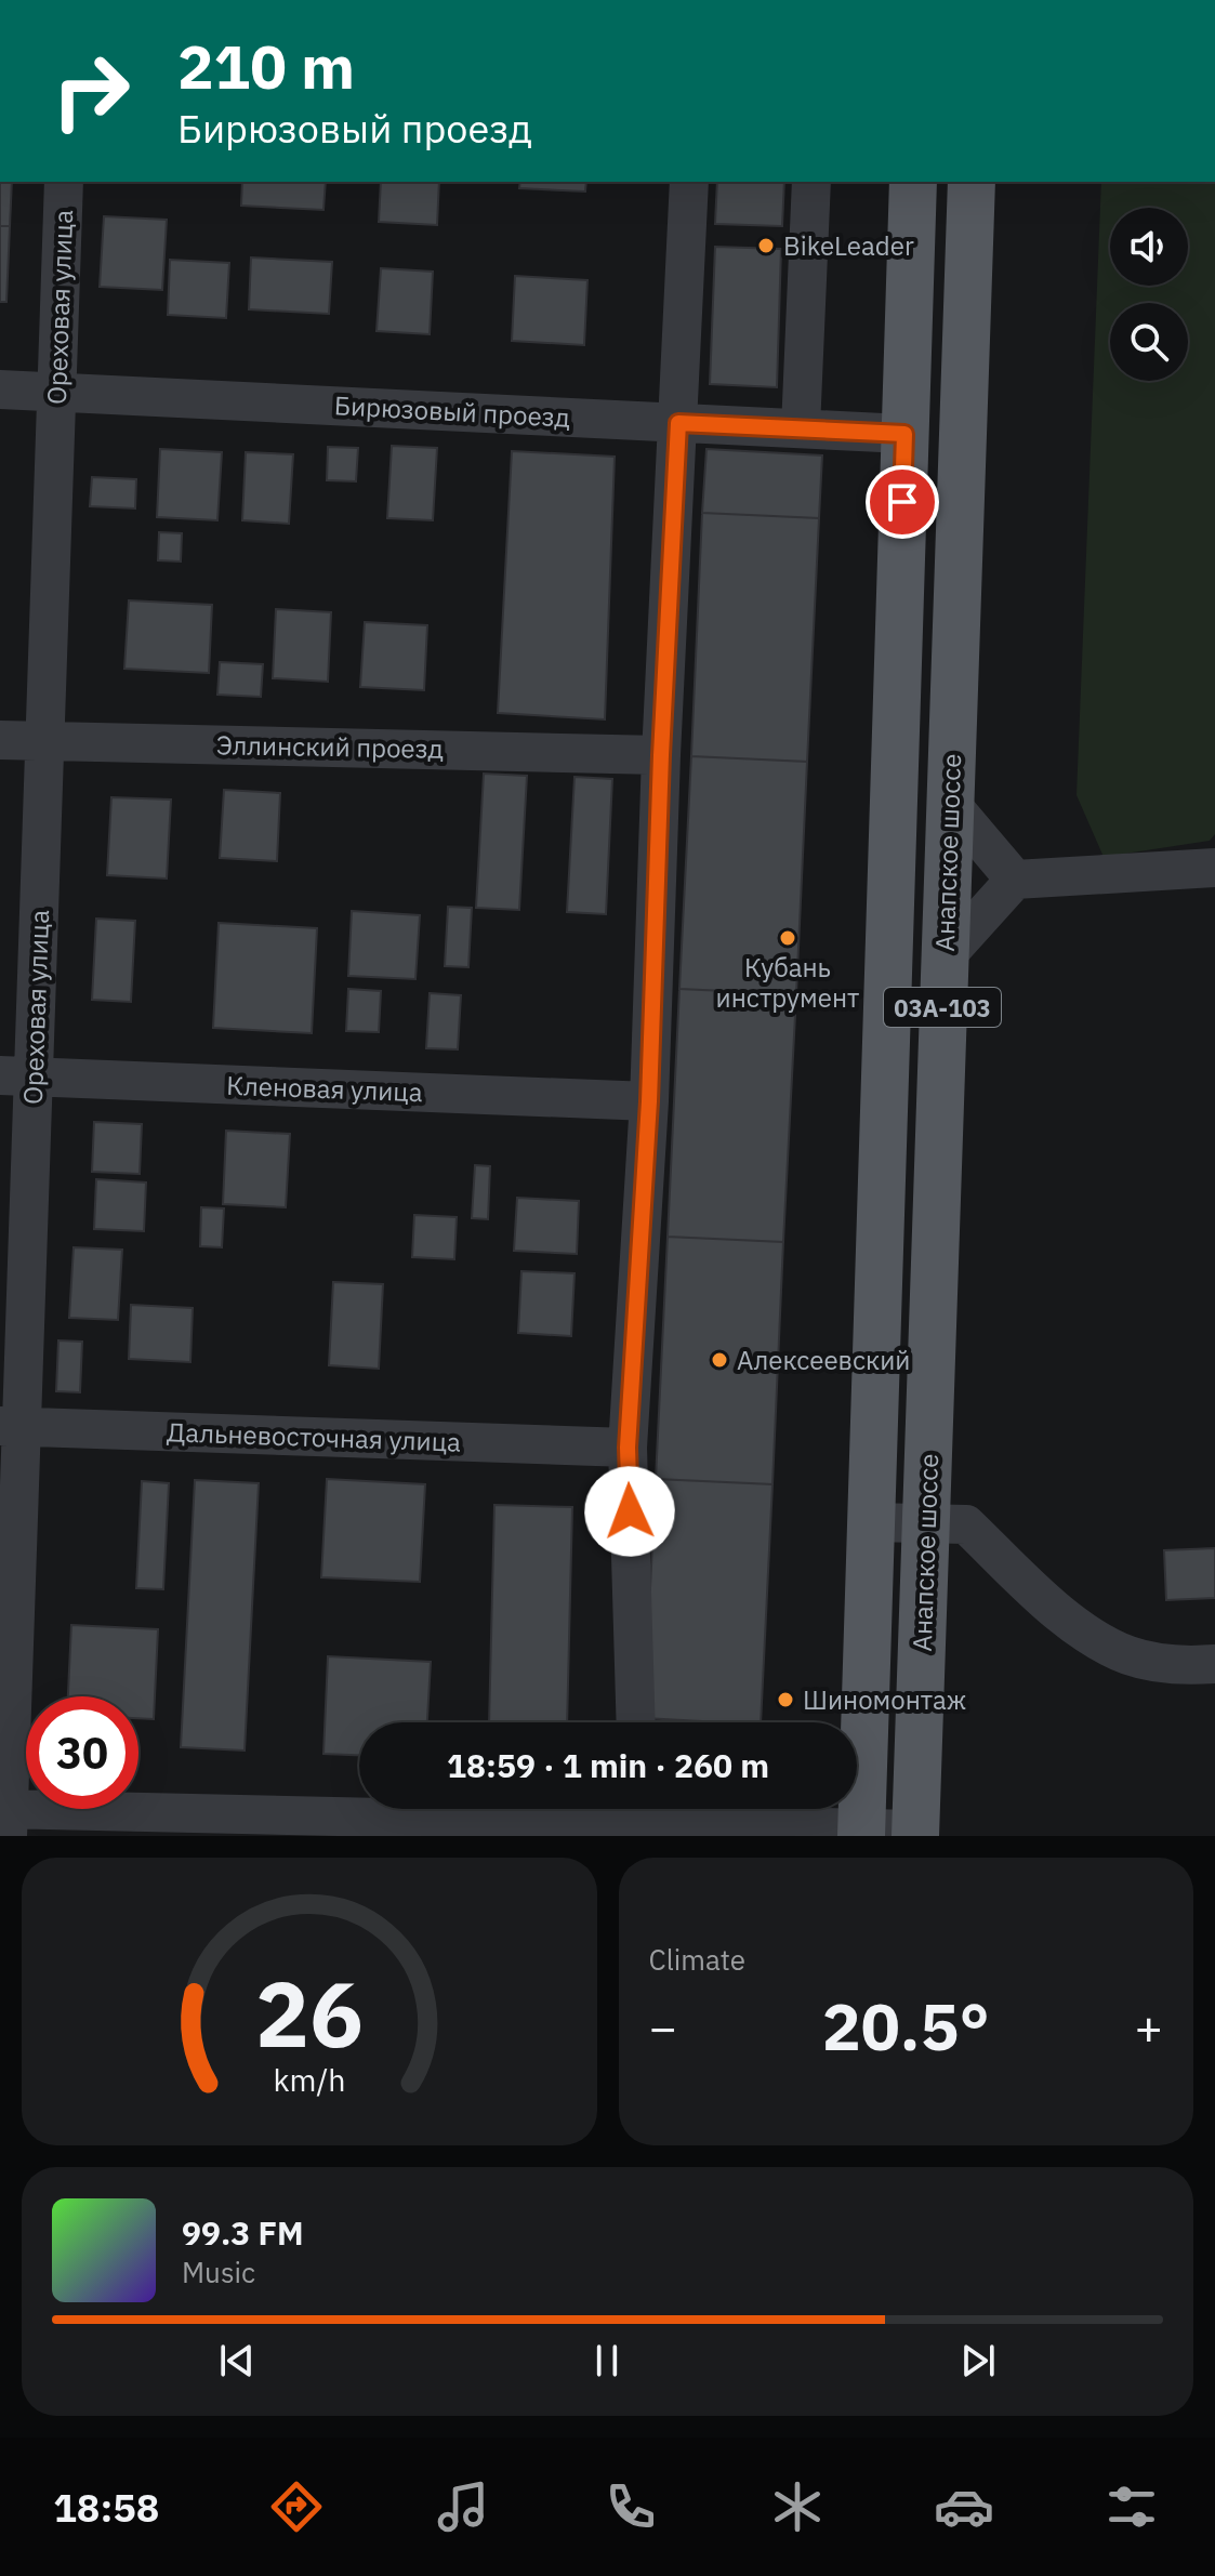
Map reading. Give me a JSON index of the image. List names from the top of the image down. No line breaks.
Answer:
{"streets":{"main road":["Анапское шоссе","03А-103"],"street":["Ореховая улица","Бирюзовый проезд","Эллинский проезд","Кленовая улица","Дальневосточная улица"]},"crossings":[["Ореховая улица","Бирюзовый проезд"],["Ореховая улица","Эллинский проезд"],["Ореховая улица","Кленовая улица"],["Ореховая улица","Дальневосточная улица"],["Бирюзовый проезд","03А-103"]],"places":["BikeLeader","Кубань инструмент","Алексеевский","Шиномонтаж"],"page":{"turn":["210 m","Бирюзовый проезд"],"limit":"30","trip":"18:59 · 1 min · 260 m","tile":"Climate","heat":["−","20.5°","+"],"song":["99.3 FM","Music"],"tabs":"18:58","gauge":["26","km/h"]}}
